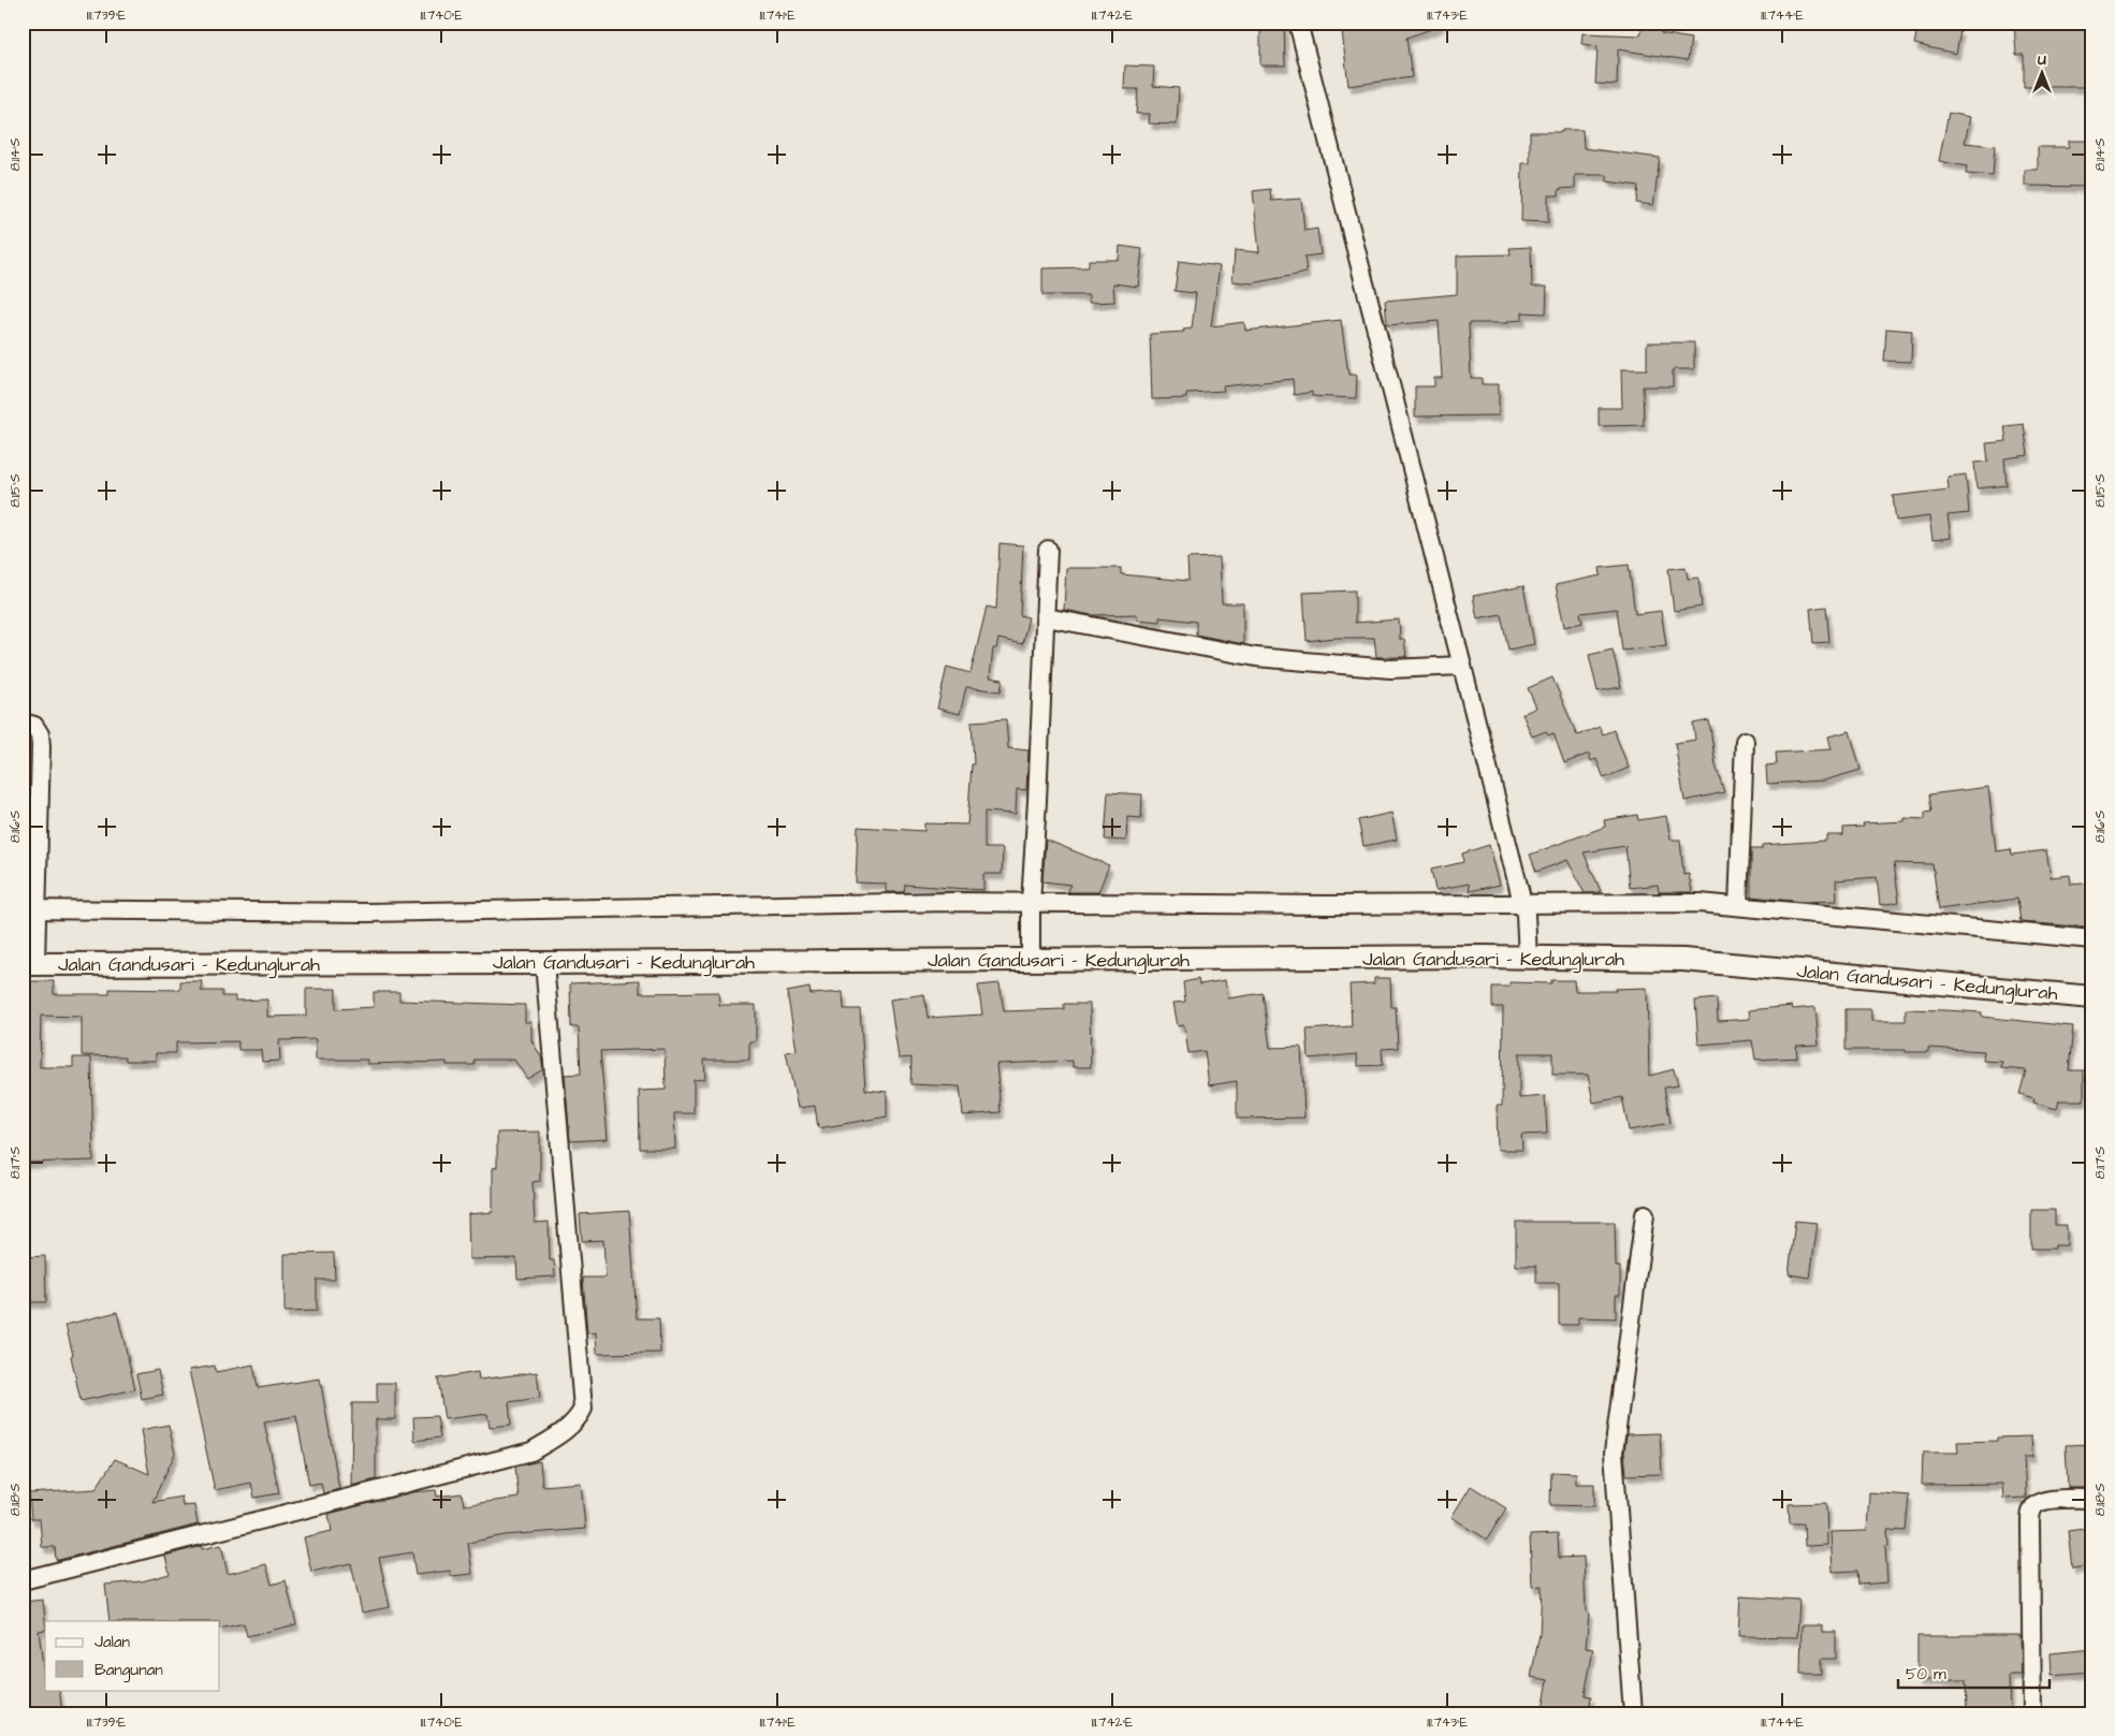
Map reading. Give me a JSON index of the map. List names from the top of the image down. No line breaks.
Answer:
{"streets":{"street":["Jalan Gandusari - Kedunglurah"]},"legend":["Jalan","Bangunan"],"scale_bar":"50 m","north":"top","coordinates":["111.739°E","111.740°E","111.741°E","111.742°E","111.743°E","111.744°E","8.114°S","8.115°S","8.116°S","8.117°S","8.118°S"]}
